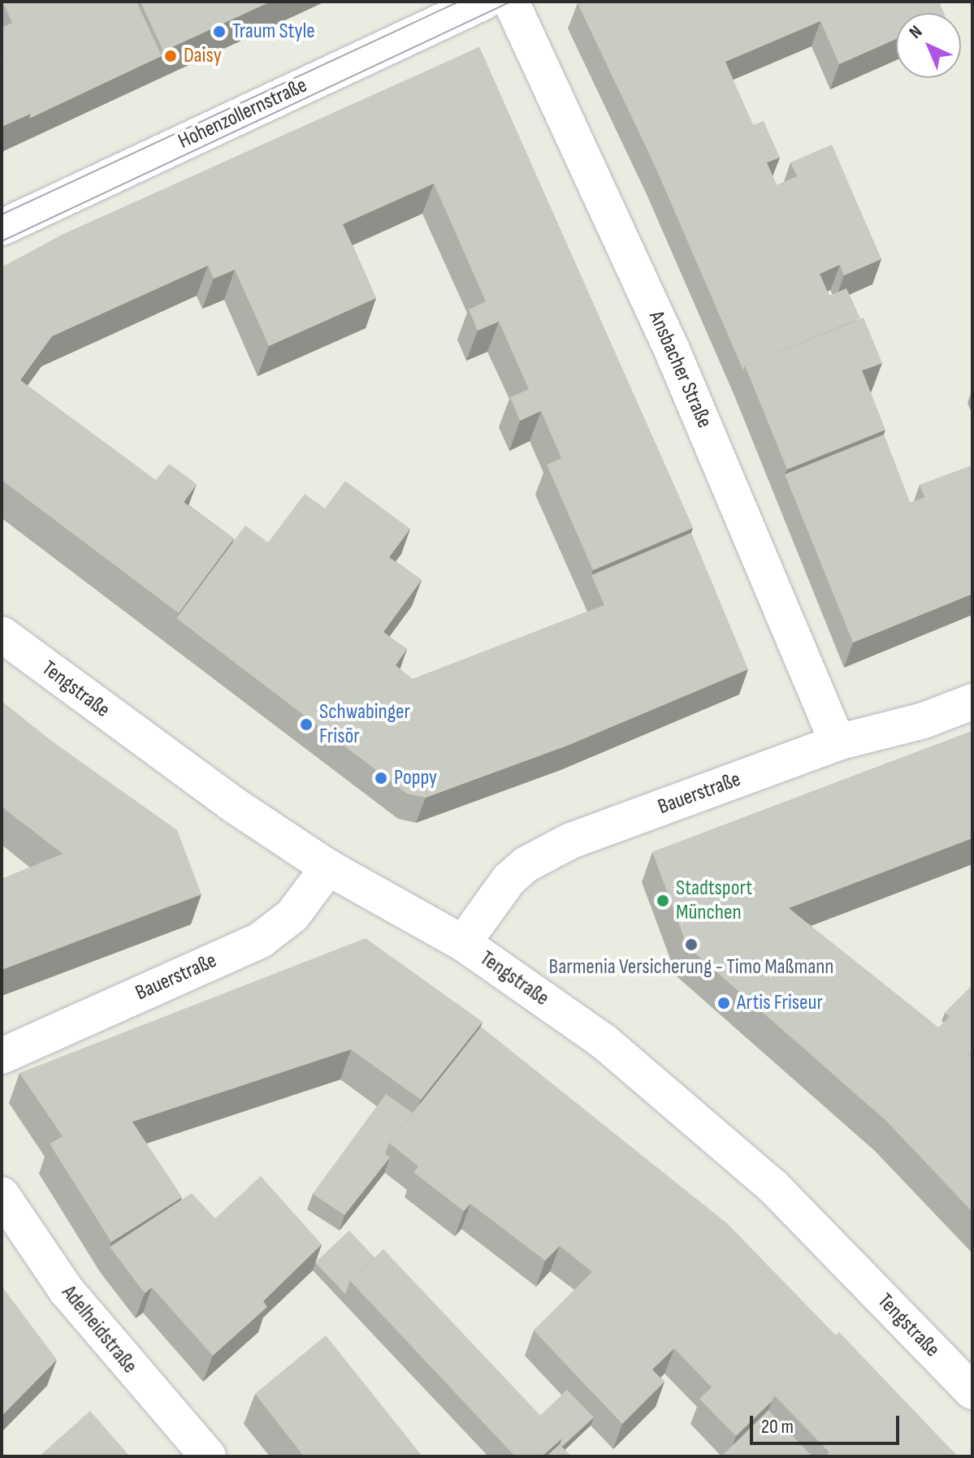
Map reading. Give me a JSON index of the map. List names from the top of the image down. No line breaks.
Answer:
{"streets":{"street":["Hohenzollernstraße","Ansbacher Straße","Tengstraße","Bauerstraße","Adelheidstraße"]},"crossings":[["Ansbacher Straße","Bauerstraße"],["Tengstraße","Bauerstraße"]],"places":["Traum Style","Daisy","Schwabinger Frisör","Poppy","Stadtsport München","Barmenia Versicherung - Timo Maßmann","Artis Friseur"],"scale_bar":"20 m","north":"top left"}
